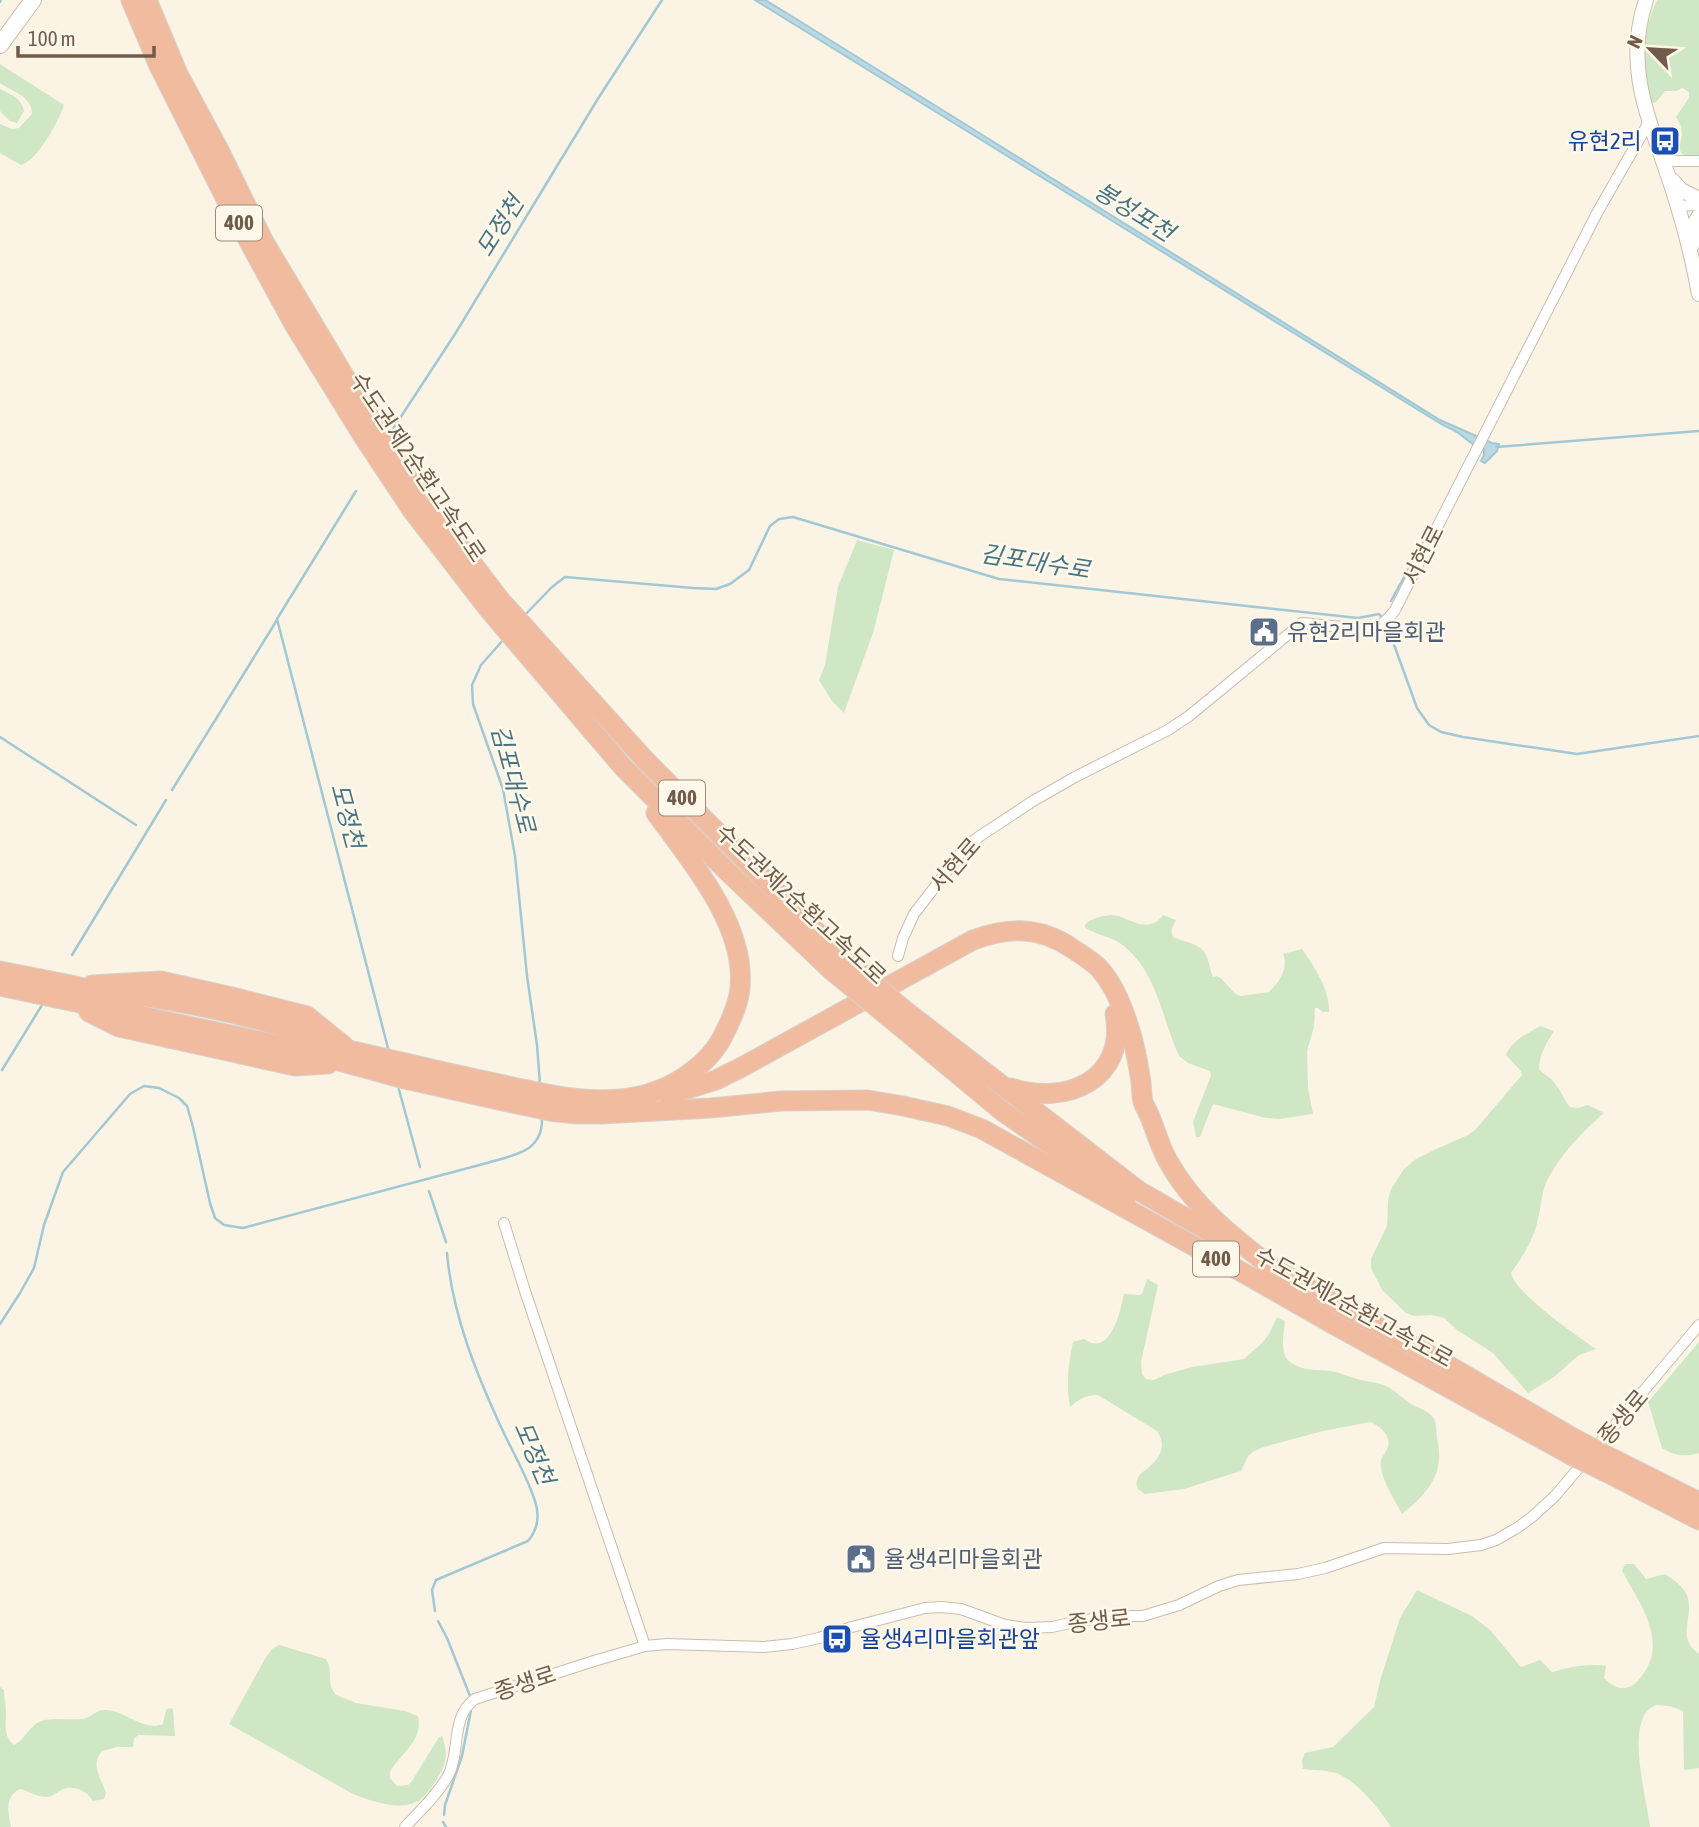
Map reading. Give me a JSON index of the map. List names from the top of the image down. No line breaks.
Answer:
{"streets":{"highway":["400","수도권제2순환고속도로"],"street":["서현로","종생로"]},"water":["봉성포천","모정천","김포대수로"],"places":{"bus stop":["유현2리","율생4리마을회관앞"],"public building":["유현2리마을회관","율생4리마을회관"]},"scale_bar":"100 m","north":"top left"}
